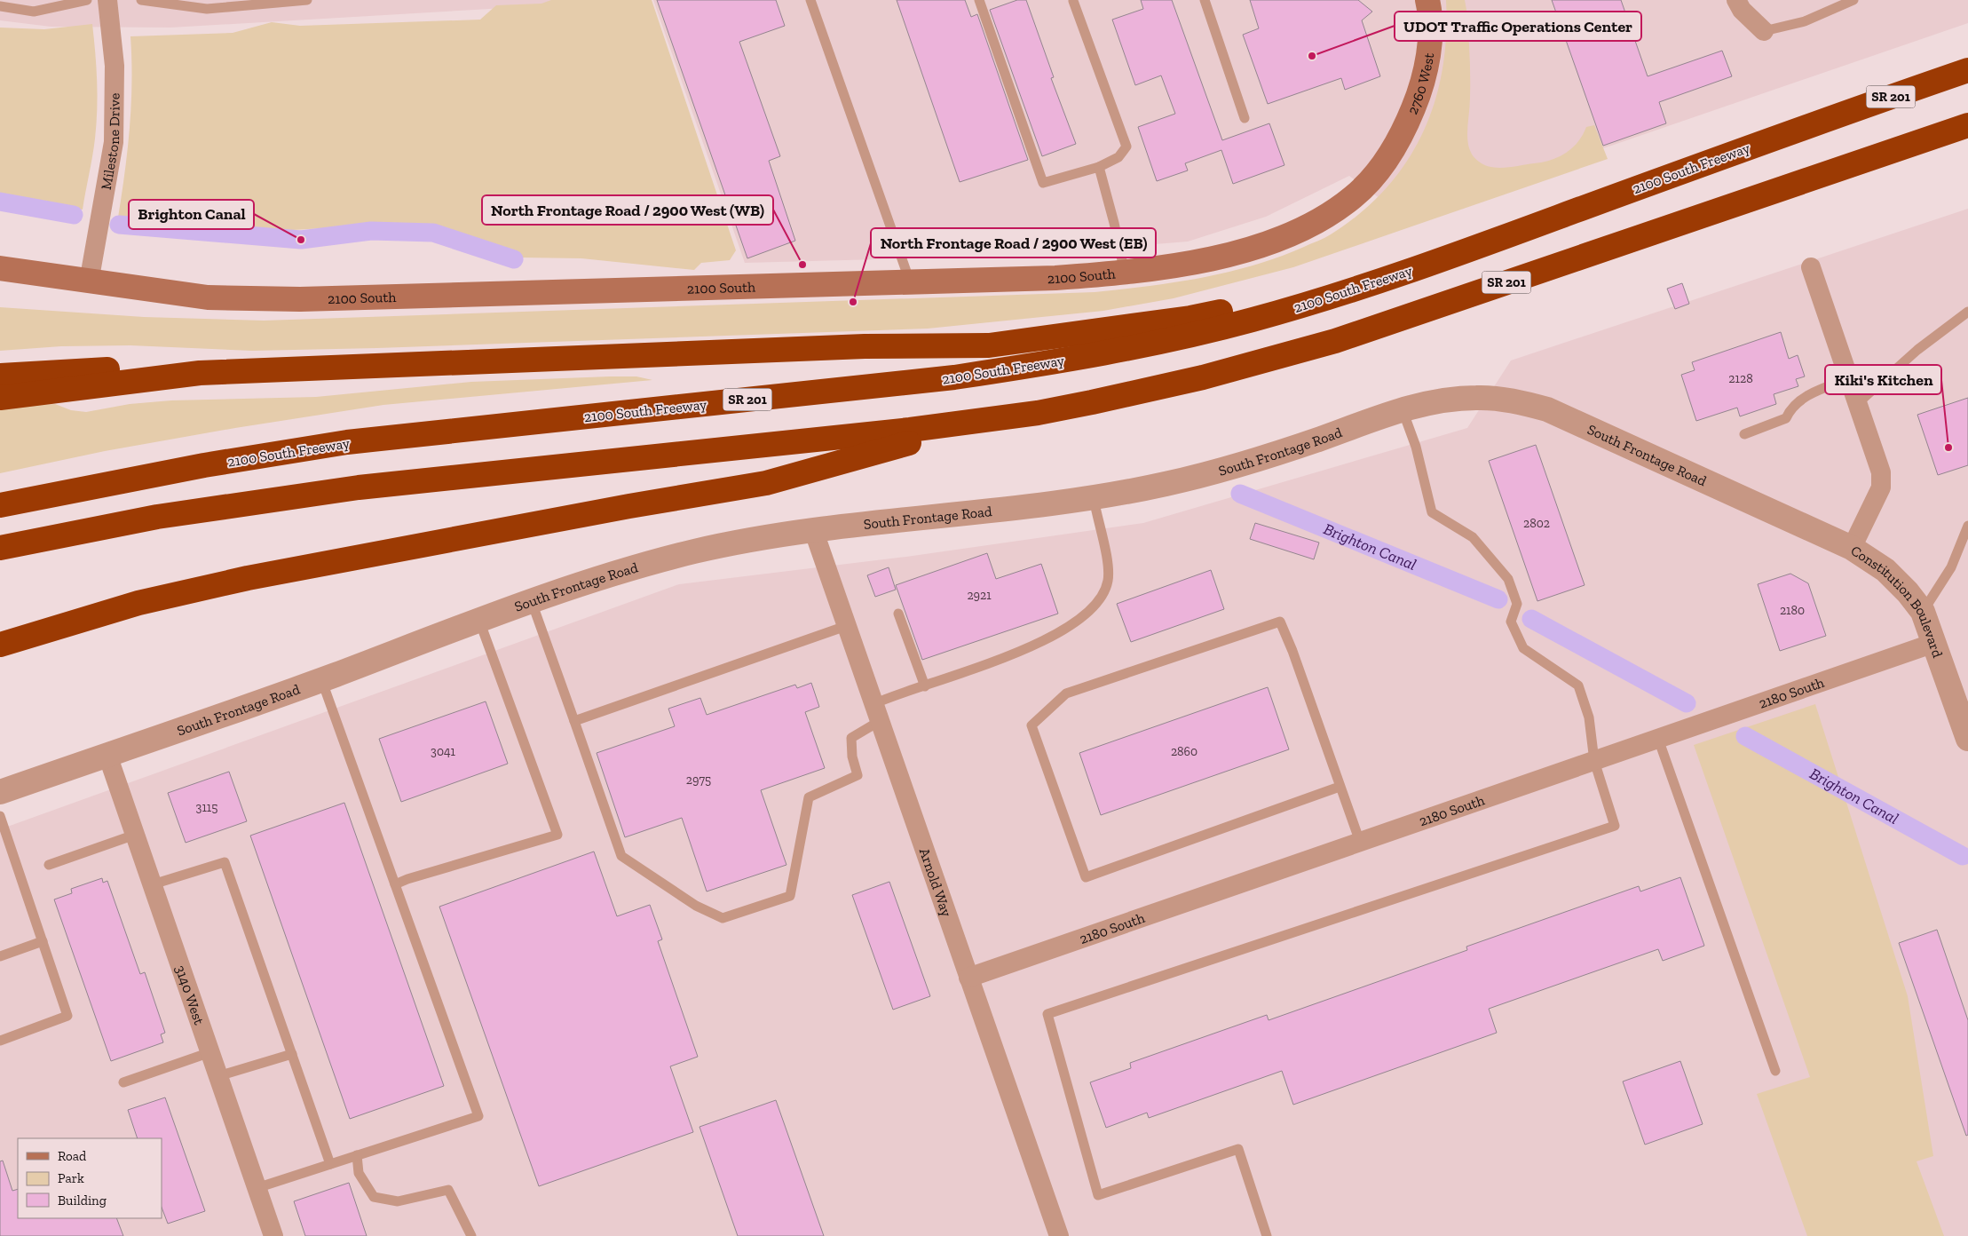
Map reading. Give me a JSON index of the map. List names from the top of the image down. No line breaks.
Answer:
{"streets":{"highway":["SR 201","2100 South Freeway"],"main road":["2760 West","2100 South"],"street":["Milestone Drive","South Frontage Road","Constitution Boulevard","2180 South","Arnold Way","3140 West"]},"crossings":[["2760 West","2100 South"],["Milestone Drive","2100 South"],["South Frontage Road","Constitution Boulevard"],["South Frontage Road","Arnold Way"],["South Frontage Road","3140 West"],["Constitution Boulevard","2180 South"],["2180 South","Arnold Way"]],"water":["Brighton Canal"],"places":["UDOT Traffic Operations Center","Brighton Canal","North Frontage Road / 2900 West (WB)","North Frontage Road / 2900 West (EB)","Kiki's Kitchen"],"house_numbers":["2128","2802","2921","2180","3041","2860","2975","3115"],"legend":["Road","Park","Building"]}
